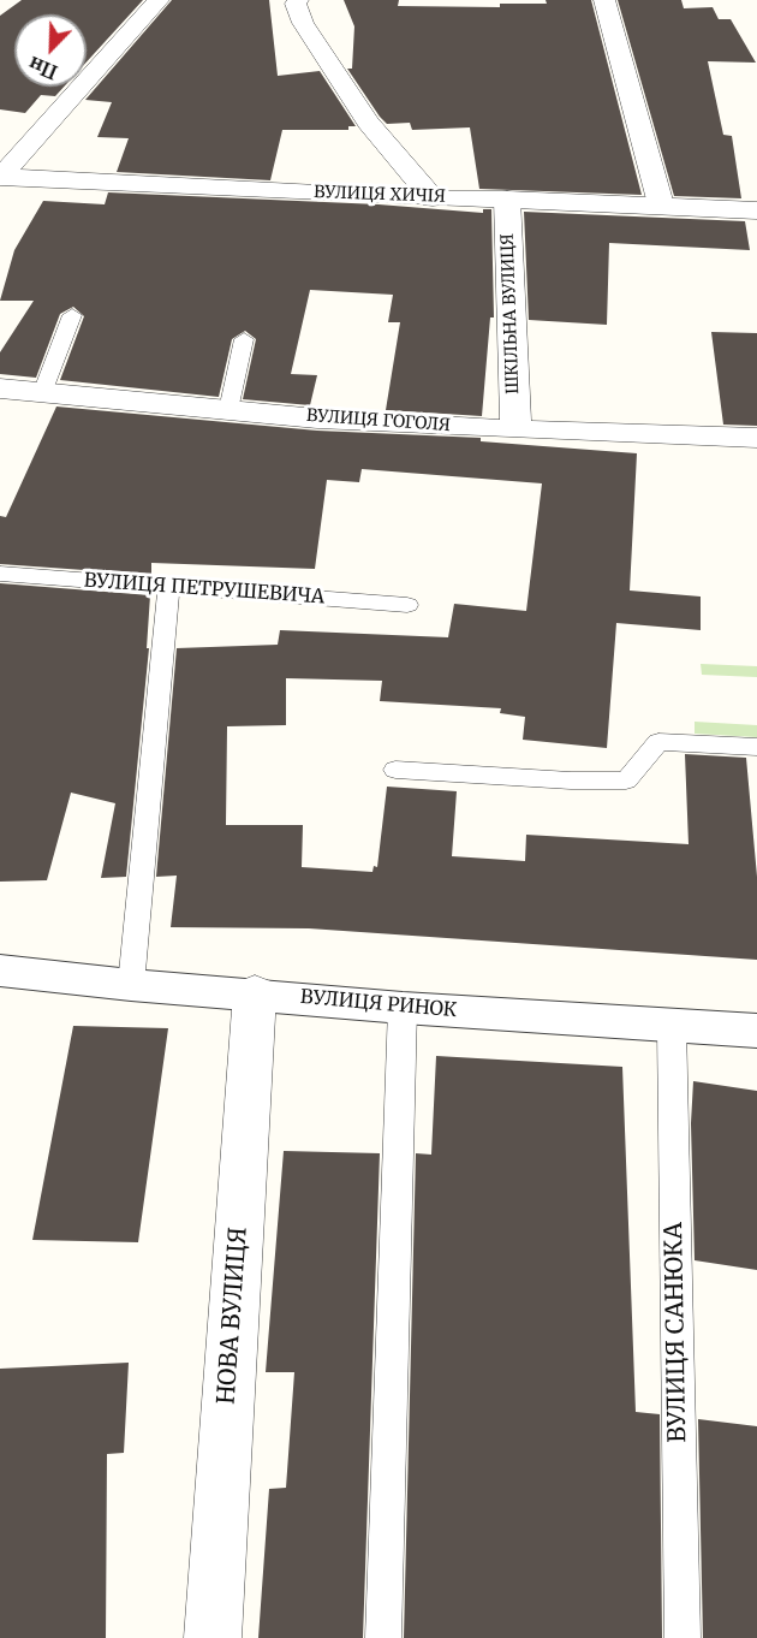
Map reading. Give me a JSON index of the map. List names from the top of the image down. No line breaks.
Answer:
{"streets":{"street":["ВУЛИЦЯ ХИЧІЯ","ШКІЛЬНА ВУЛИЦЯ","ВУЛИЦЯ ГОГОЛЯ","ВУЛИЦЯ РИНОК","НОВА ВУЛИЦЯ"],"lane":["ВУЛИЦЯ ПЕТРУШЕВИЧА","ВУЛИЦЯ САНЮКА"]},"crossings":[["ВУЛИЦЯ ХИЧІЯ","ШКІЛЬНА ВУЛИЦЯ"],["ШКІЛЬНА ВУЛИЦЯ","ВУЛИЦЯ ГОГОЛЯ"],["ВУЛИЦЯ РИНОК","НОВА ВУЛИЦЯ"],["ВУЛИЦЯ РИНОК","ВУЛИЦЯ САНЮКА"]],"north":"bottom left"}
